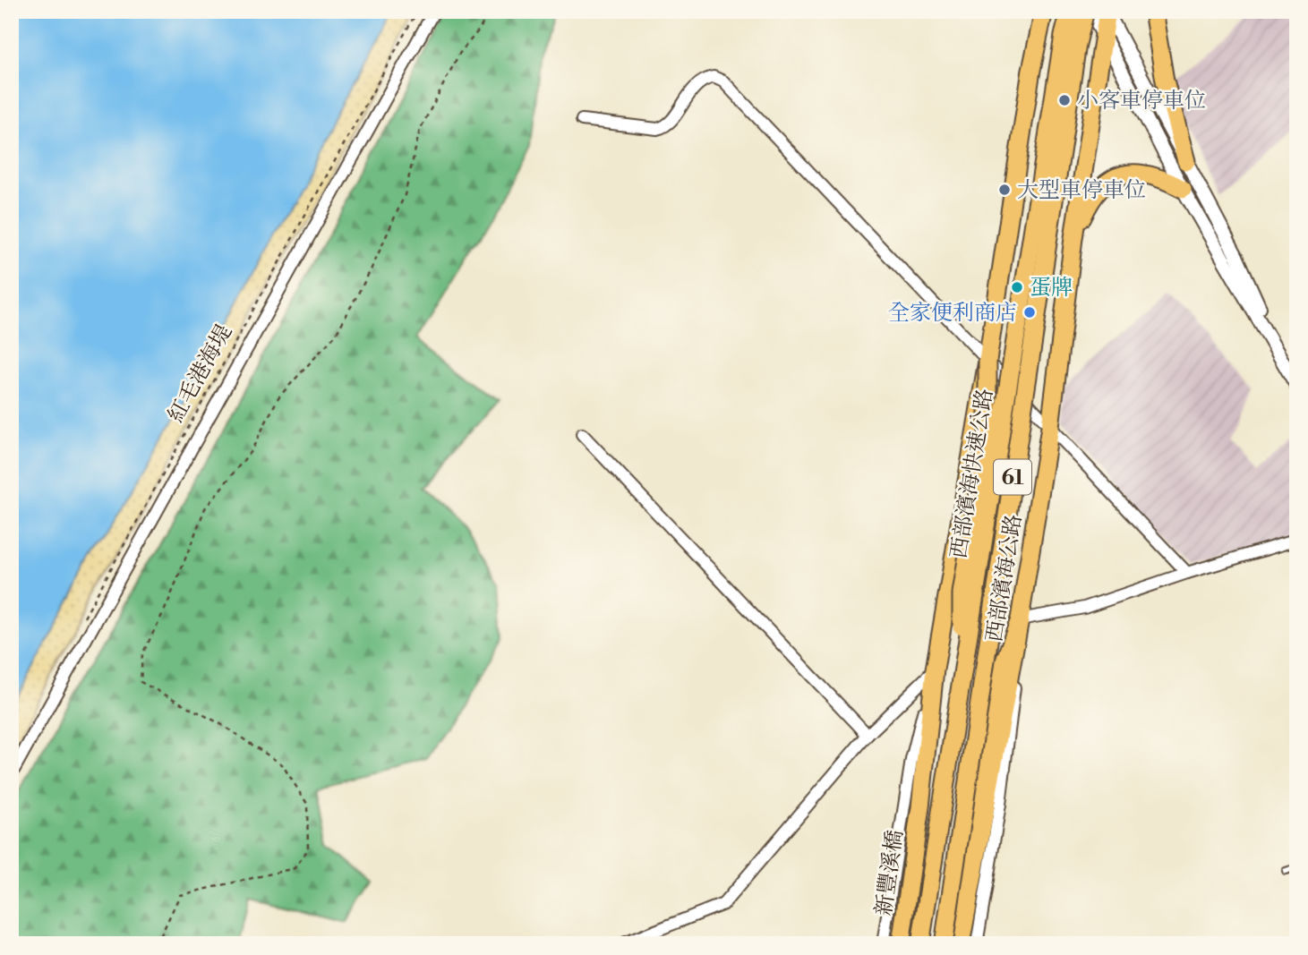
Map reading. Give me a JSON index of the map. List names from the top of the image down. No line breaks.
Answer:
{"streets":{"main road":["西部濱海快速公路","61","西部濱海公路","新豐溪橋"],"path":["紅毛港海堤"]},"crossings":[["61","新豐溪橋"]],"places":["小客車停車位","大型車停車位","蛋牌","全家便利商店"]}
